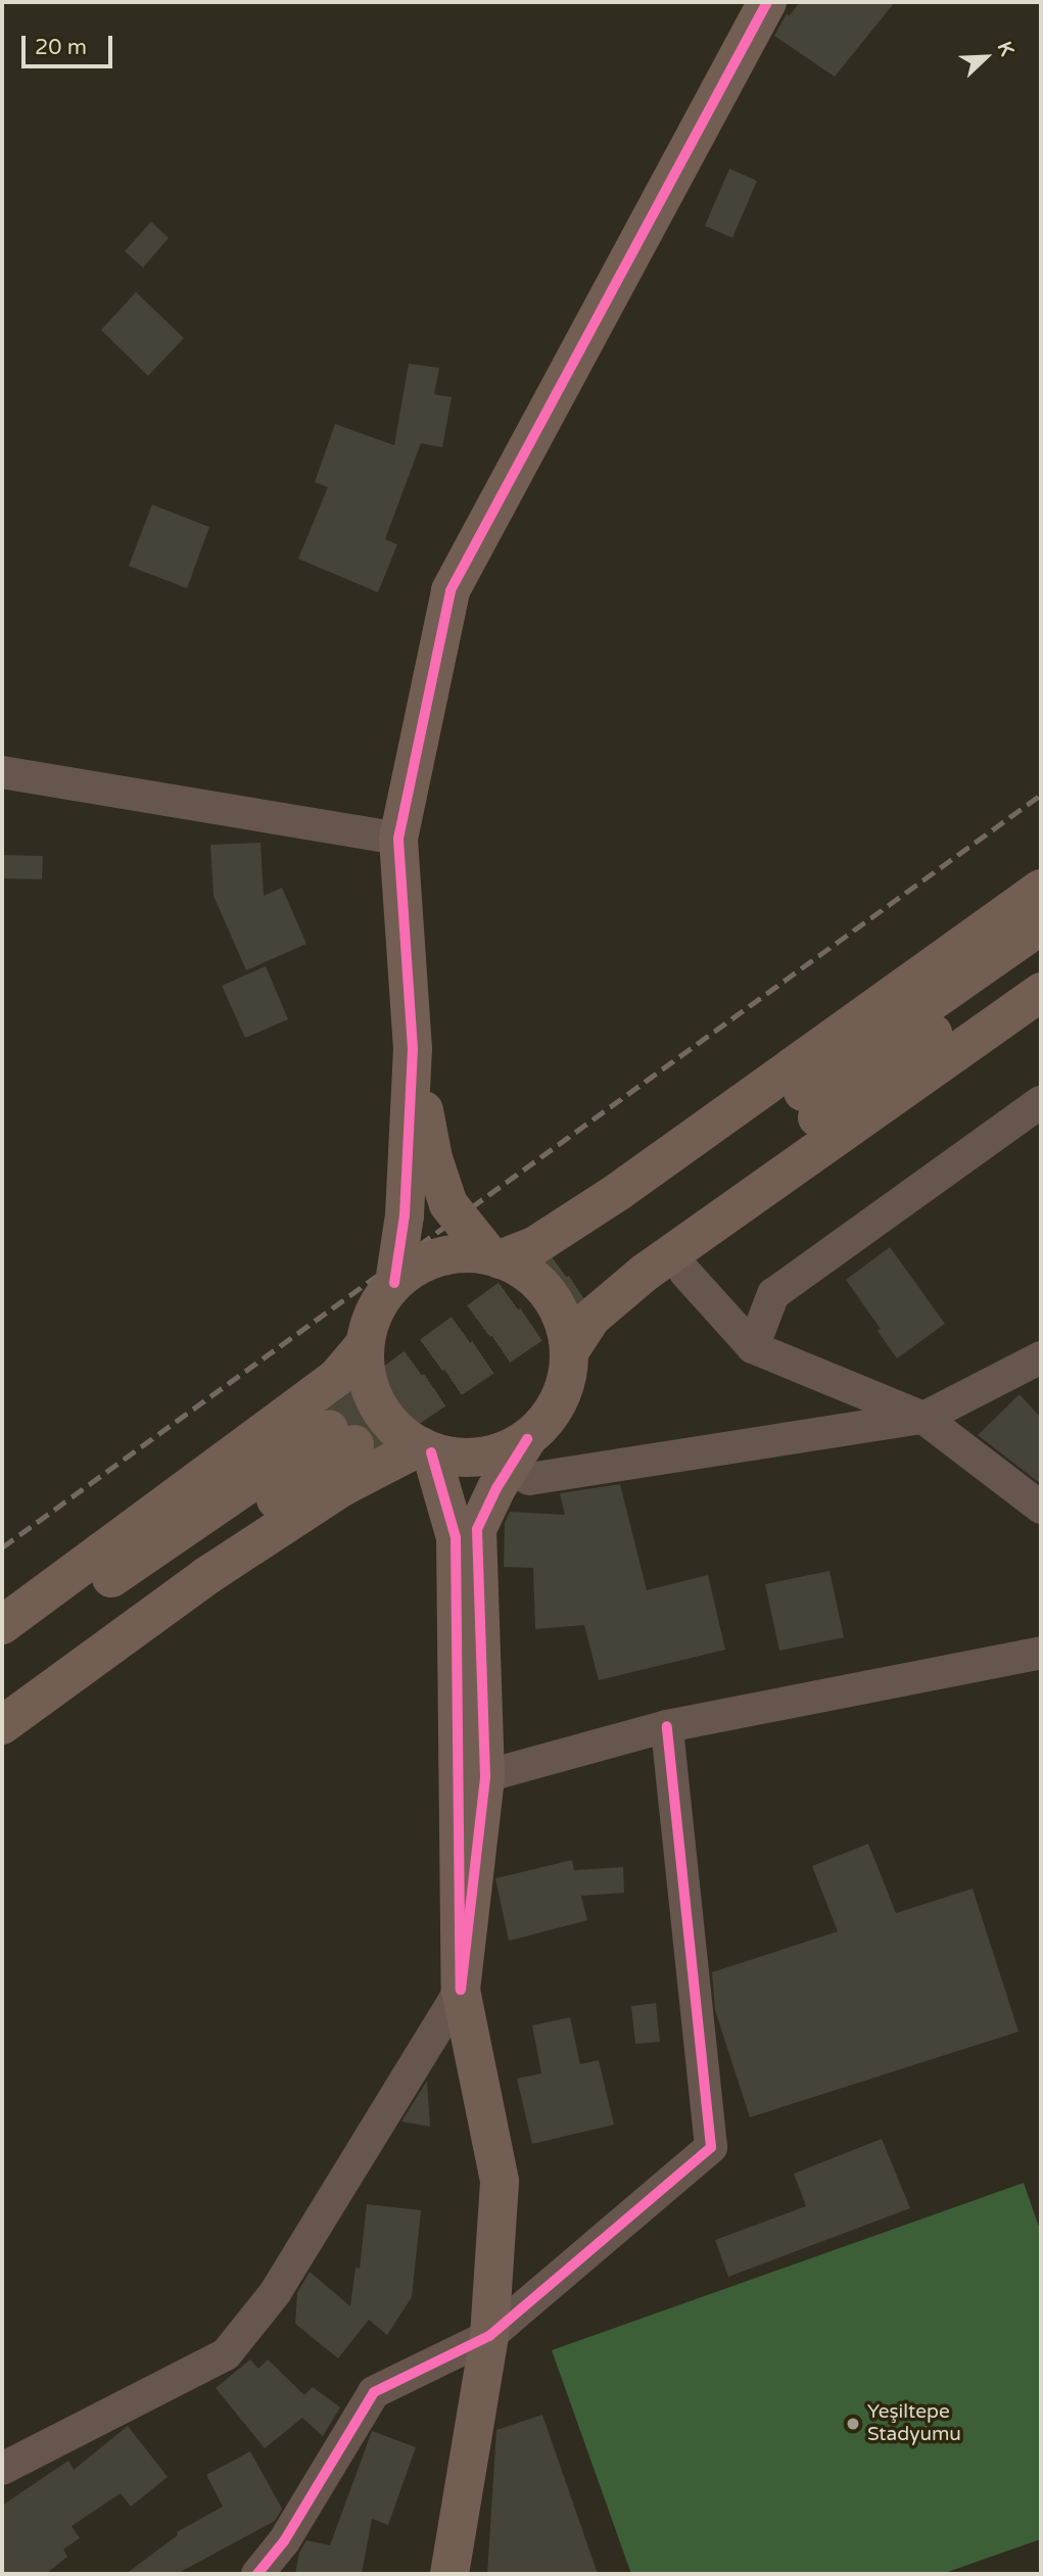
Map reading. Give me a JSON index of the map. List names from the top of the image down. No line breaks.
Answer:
{"places":["Yeşiltepe Stadyumu"],"scale_bar":"20 m","north":"top right"}
